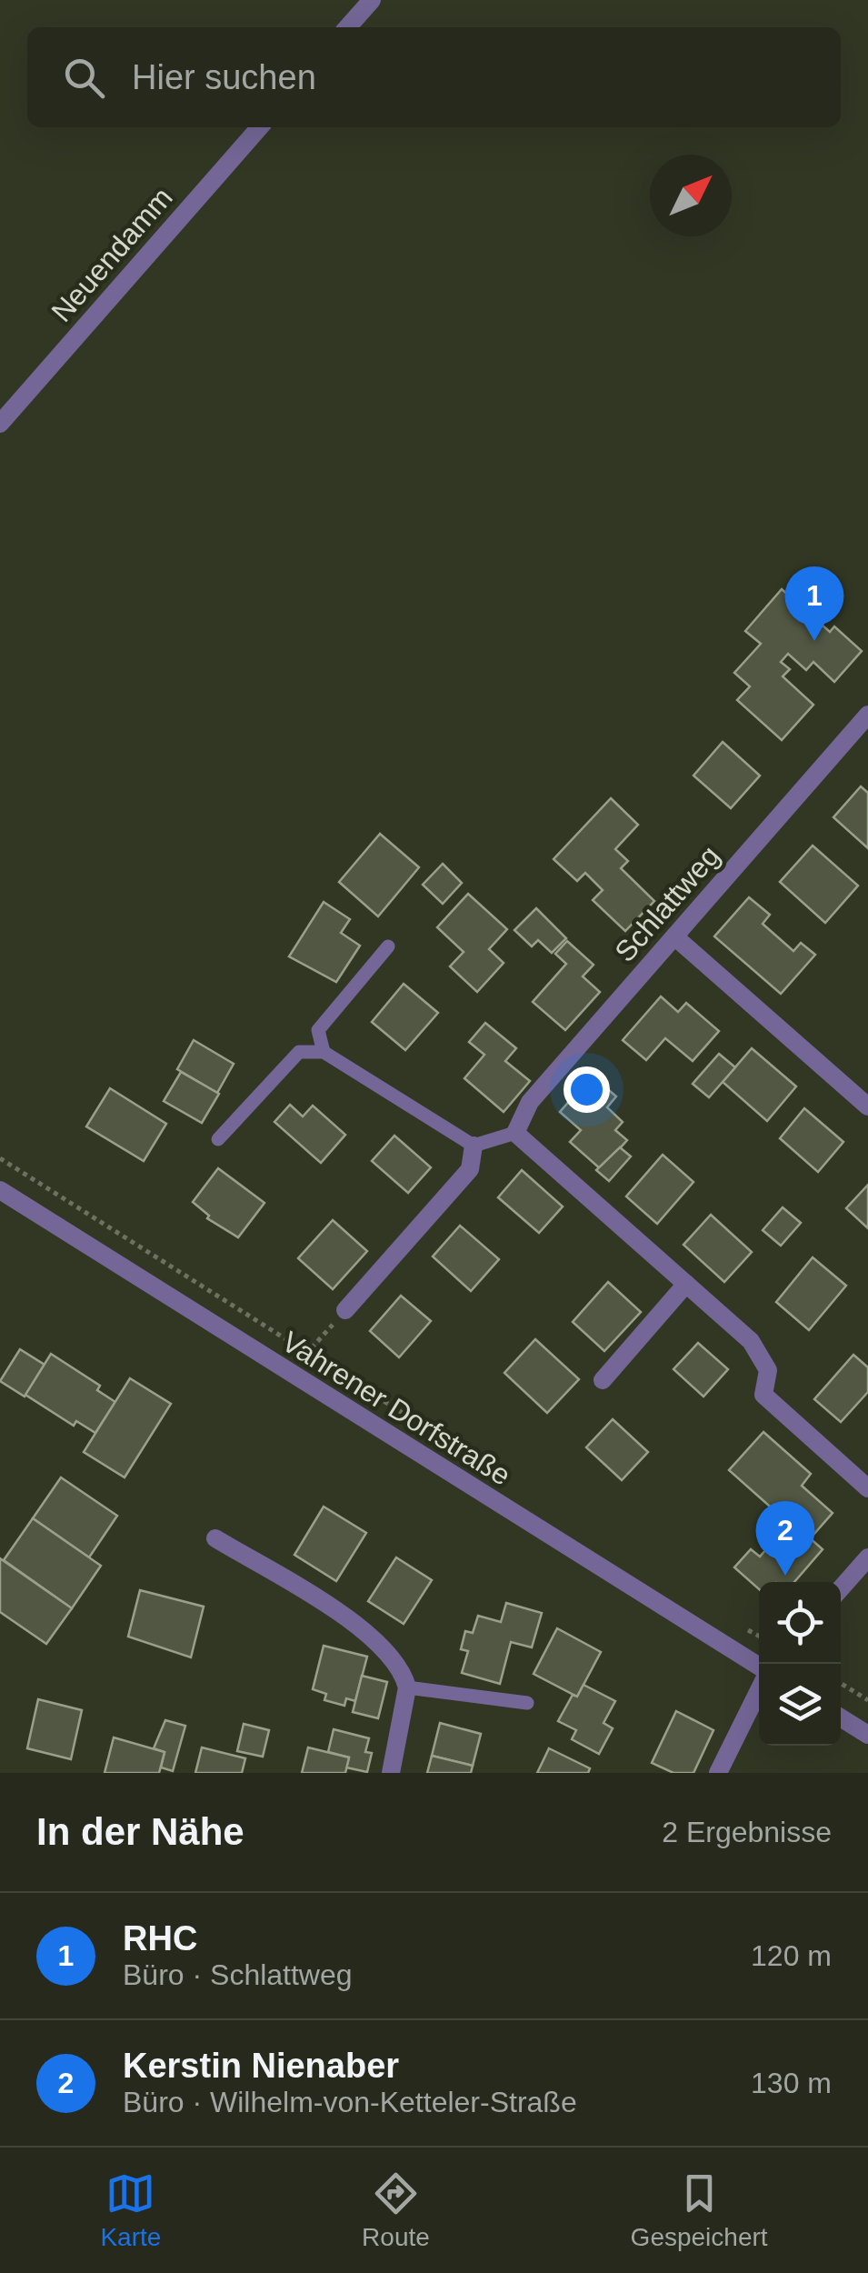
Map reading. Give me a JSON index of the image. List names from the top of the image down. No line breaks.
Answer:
{"streets":{"street":["Neuendamm","Schlattweg","Vahrener Dorfstraße"]},"north":"top right","page":{"search":"Hier suchen","pins":["1","2"],"heading":["In der Nähe","2 Ergebnisse"],"list":[{"mark":"1","name":"RHC","note":"Büro · Schlattweg","value":"120 m"},{"mark":"2","name":"Kerstin Nienaber","note":"Büro · Wilhelm-von-Ketteler-Straße","value":"130 m"}],"nav":["Karte","Route","Gespeichert"]}}
